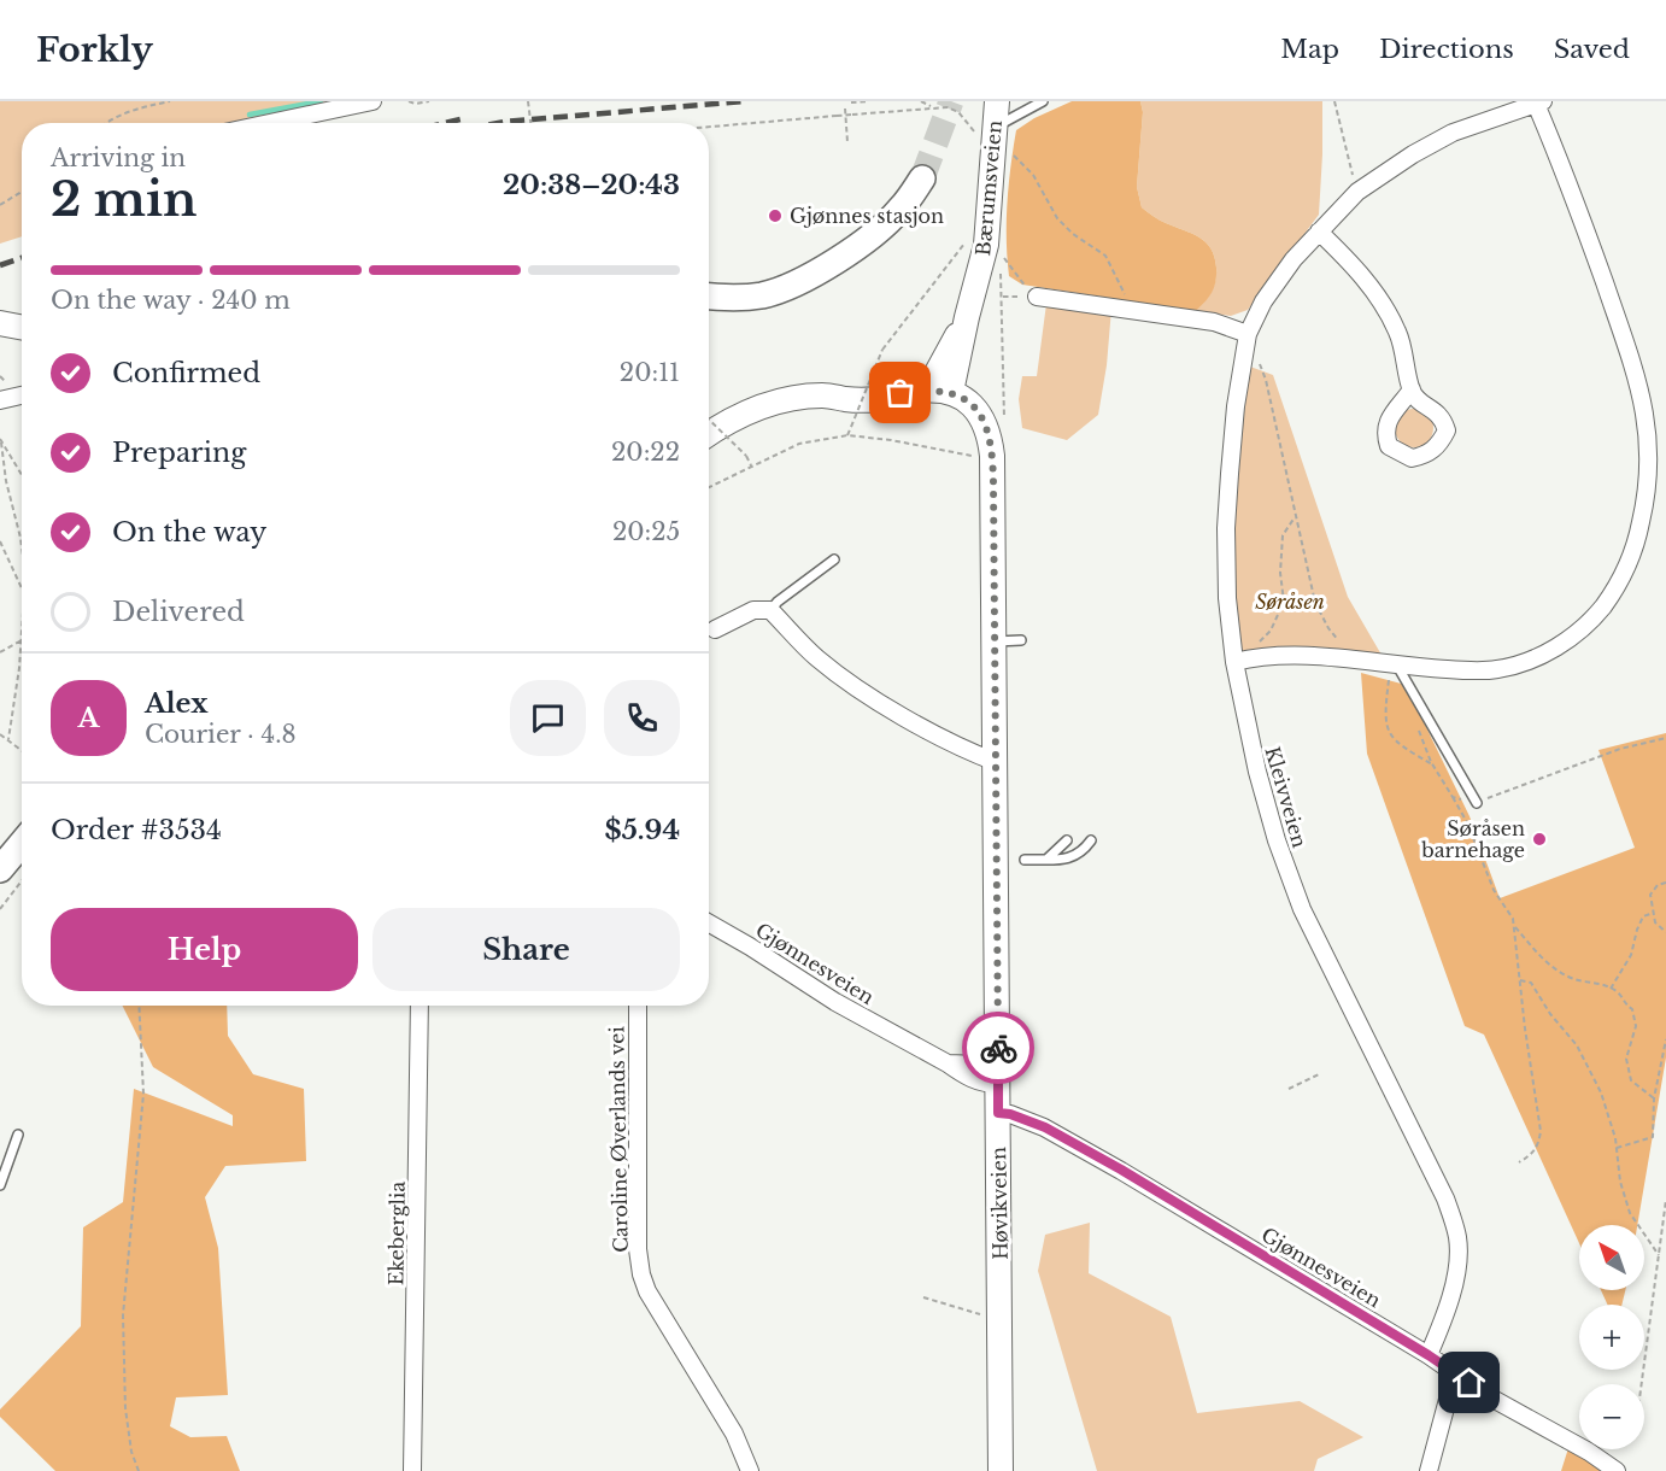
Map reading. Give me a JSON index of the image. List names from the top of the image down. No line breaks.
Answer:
{"streets":{"main road":["Bærumsveien","Høvikveien"],"street":["Kleivveien","Gjønnesveien","Caroline Øverlands vei","Ekeberglia"]},"crossings":[["Bærumsveien","Høvikveien"],["Kleivveien","Gjønnesveien"],["Gjønnesveien","Høvikveien"]],"parks":["Søråsen"],"places":["Gjønnes stasjon","Søråsen barnehage"],"north":"top left","page":{"header":"Forkly","nav":["Map","Directions","Saved"],"heading":["2 min","Arriving in","20:38–20:43"],"panel":["Alex","Courier · 4.8","Order #3534","$5.94"],"bar":"On the way · 240 m","list":[["Confirmed","20:11"],["Preparing","20:22"],["On the way","20:25"],"Delivered"],"round":"A","buttons":["Help","Share"],"map_buttons":["+","−"]}}
